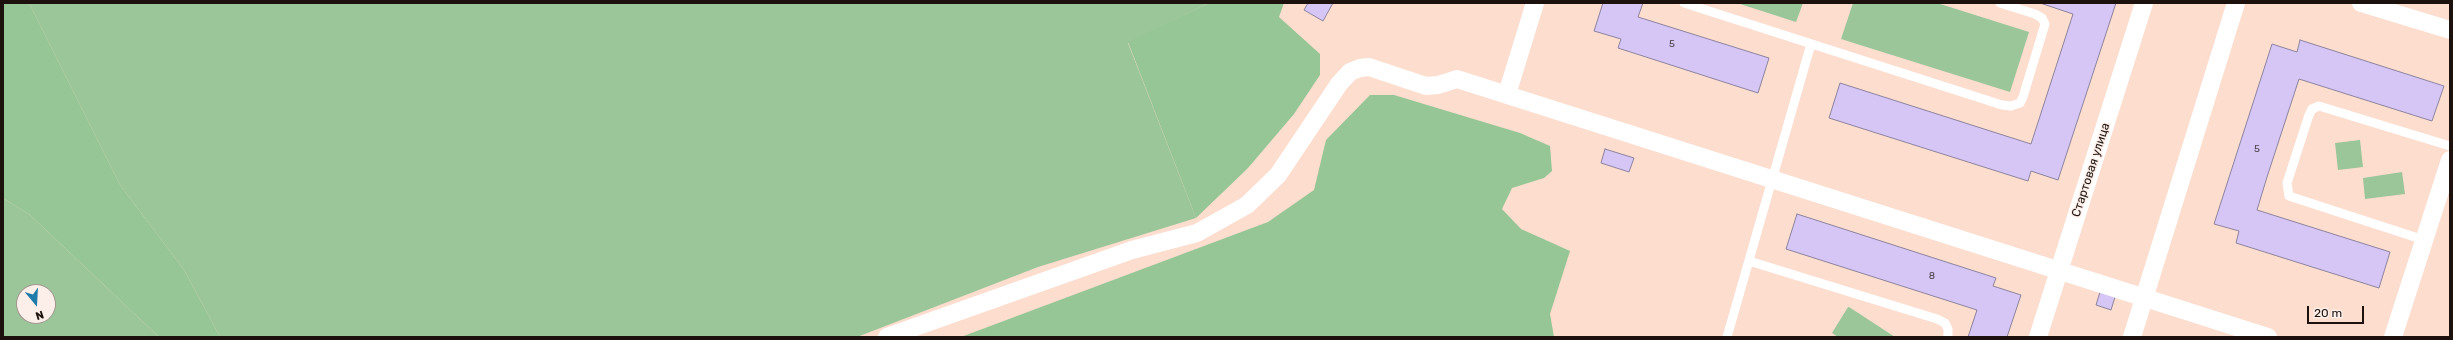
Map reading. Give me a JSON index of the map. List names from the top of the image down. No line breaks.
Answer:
{"streets":{"street":["Стартовая улица"]},"house_numbers":["5","5","8"],"scale_bar":"20 m","north":"bottom"}
